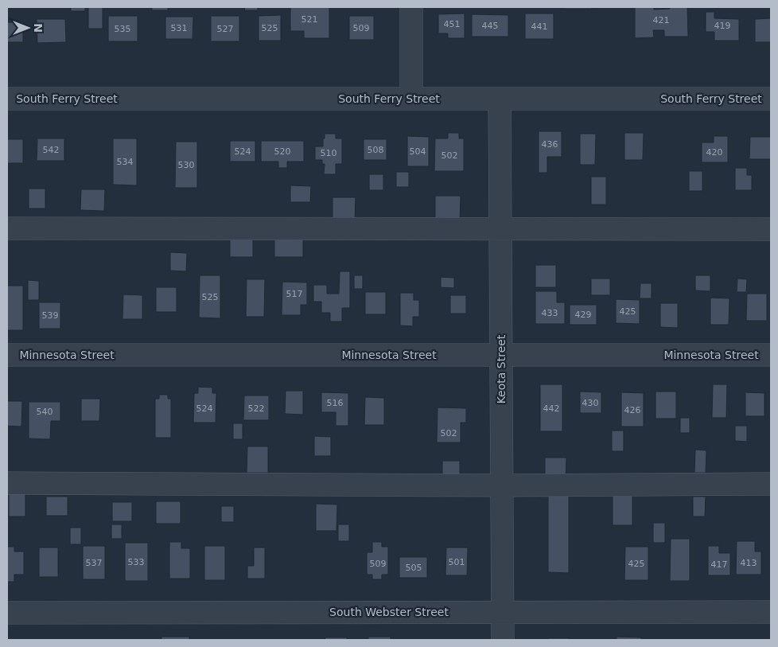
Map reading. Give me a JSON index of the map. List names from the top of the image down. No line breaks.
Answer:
{"streets":{"street":["South Ferry Street","Minnesota Street","Keota Street","South Webster Street"]},"crossings":[["South Ferry Street","Keota Street"],["Minnesota Street","Keota Street"],["Keota Street","South Webster Street"]],"house_numbers":["521","421","451","445","419","441","531","525","509","535","527","436","542","508","524","520","504","420","510","502","534","530","517","525","425","433","429","539","516","430","524","522","442","426","540","502","533","501","537","413","509","425","417","505"],"north":"right"}
